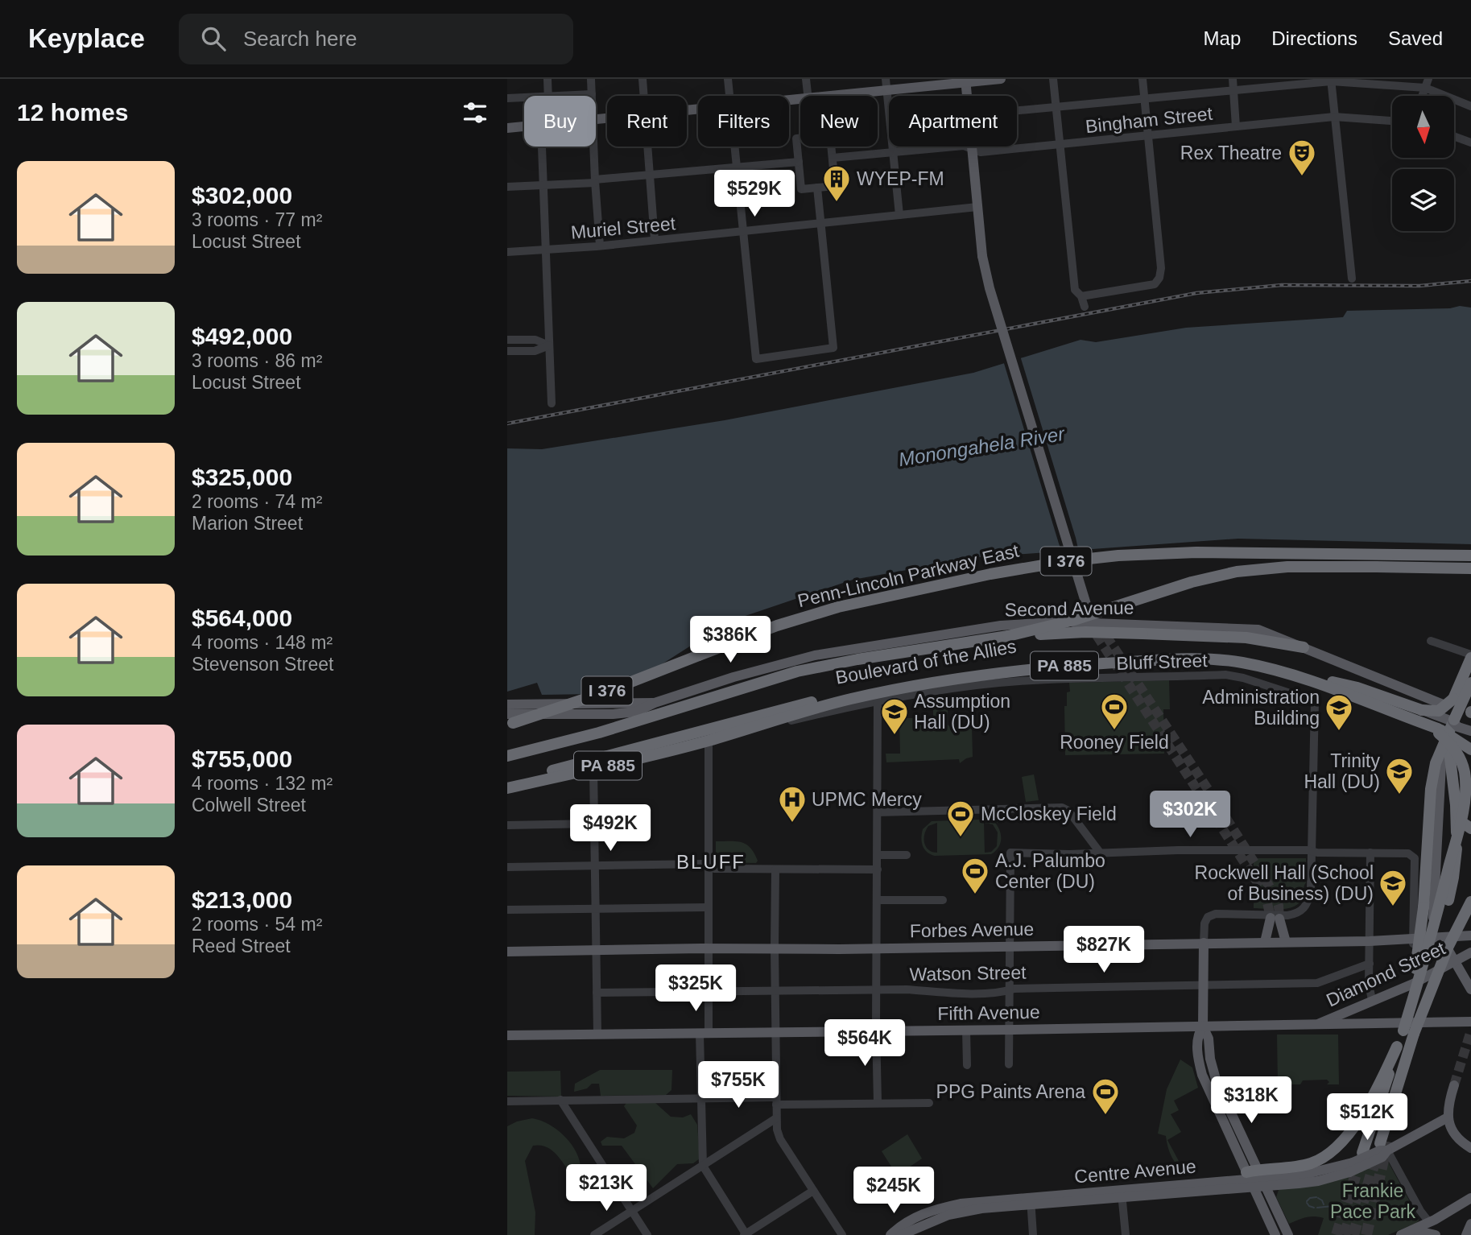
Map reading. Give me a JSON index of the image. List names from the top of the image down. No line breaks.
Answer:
{"streets":{"highway":["I 376","Penn-Lincoln Parkway East","Boulevard of the Allies","PA 885"],"main road":["Second Avenue","Forbes Avenue","Diamond Street","Fifth Avenue","Centre Avenue"],"street":["Bingham Street","Muriel Street","Bluff Street","Watson Street"]},"crossings":[["Penn-Lincoln Parkway East","Second Avenue"],["Boulevard of the Allies","Bluff Street"],["Diamond Street","Fifth Avenue"]],"districts":["BLUFF"],"water":["Monongahela River"],"parks":["Frankie Pace Park"],"places":{"theatre":["Rex Theatre"],"building":["WYEP-FM"],"sports":["Rooney Field","McCloskey Field","A.J. Palumbo Center (DU)","PPG Paints Arena"],"school or university":["Administration Building","Assumption Hall (DU)","Trinity Hall (DU)","Rockwell Hall (School of Business) (DU)"],"hospital":["UPMC Mercy"]},"north":"bottom","page":{"header":"Keyplace","search":"Search here","nav":["Map","Directions","Saved"],"heading":"12 homes","chip":["Buy","Rent","Filters","New","Apartment"],"list":[{"name":"$302,000","note":"3 rooms · 77 m² · Locust Street"},{"name":"$492,000","note":"3 rooms · 86 m² · Locust Street"},{"name":"$325,000","note":"2 rooms · 74 m² · Marion Street"},{"name":"$564,000","note":"4 rooms · 148 m² · Stevenson Street"},{"name":"$755,000","note":"4 rooms · 132 m² · Colwell Street"},{"name":"$213,000","note":"2 rooms · 54 m² · Reed Street"}],"price":["$529K","$386K","$302K","$492K","$827K","$325K","$564K","$755K","$318K","$512K","$213K","$245K"]}}
